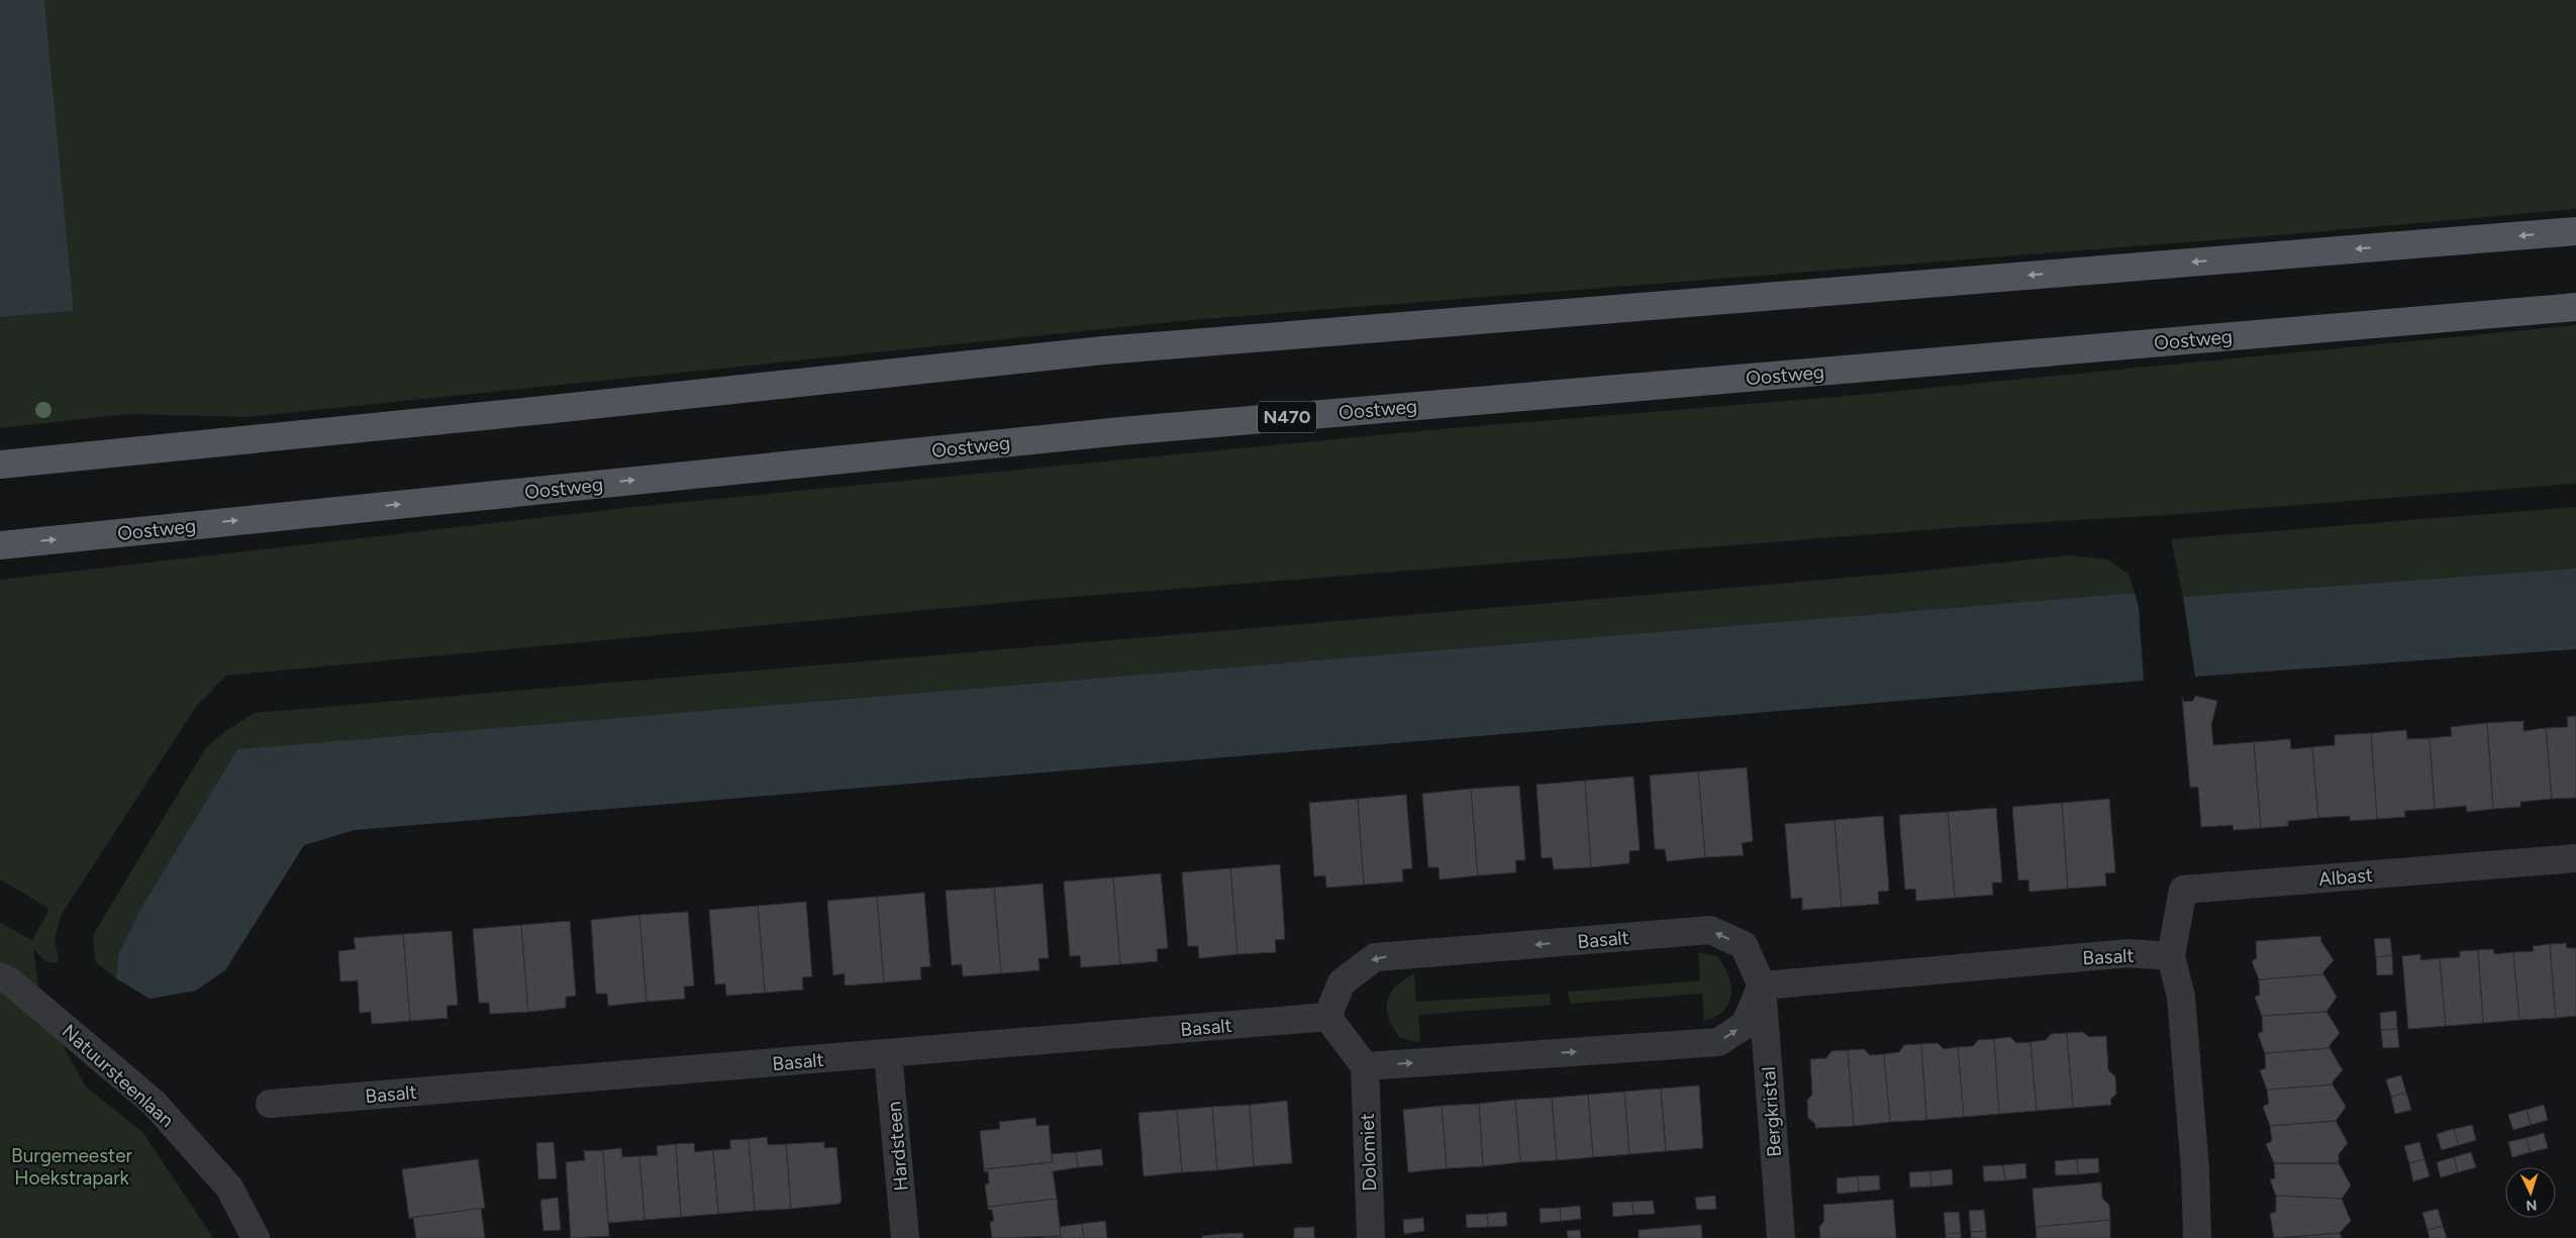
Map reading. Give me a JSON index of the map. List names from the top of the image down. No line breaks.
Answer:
{"streets":{"main road":["Oostweg","N470"],"street":["Albast","Basalt","Natuursteenlaan","Bergkristal","Hardsteen","Dolomiet"]},"crossings":[["Albast","Basalt"],["Basalt","Bergkristal"],["Basalt","Hardsteen"]],"parks":["Burgemeester Hoekstrapark"],"north":"bottom"}
